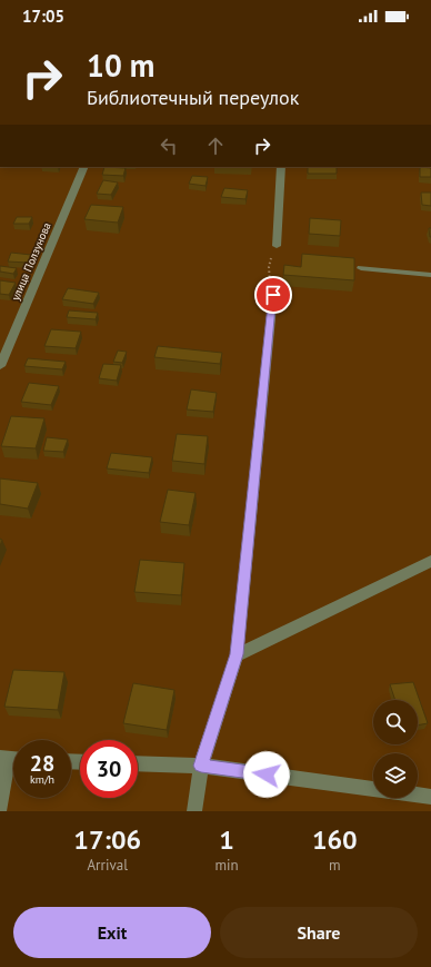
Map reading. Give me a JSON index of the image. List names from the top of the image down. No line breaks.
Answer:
{"streets":{"street":["улица Ползунова"]},"page":{"status":"17:05","turn":["10 m","Библиотечный переулок"],"speed":"28 km/h","limit":"30","eta":["17:06","Arrival","1","min","160","m"],"buttons":["Exit","Share"]}}
